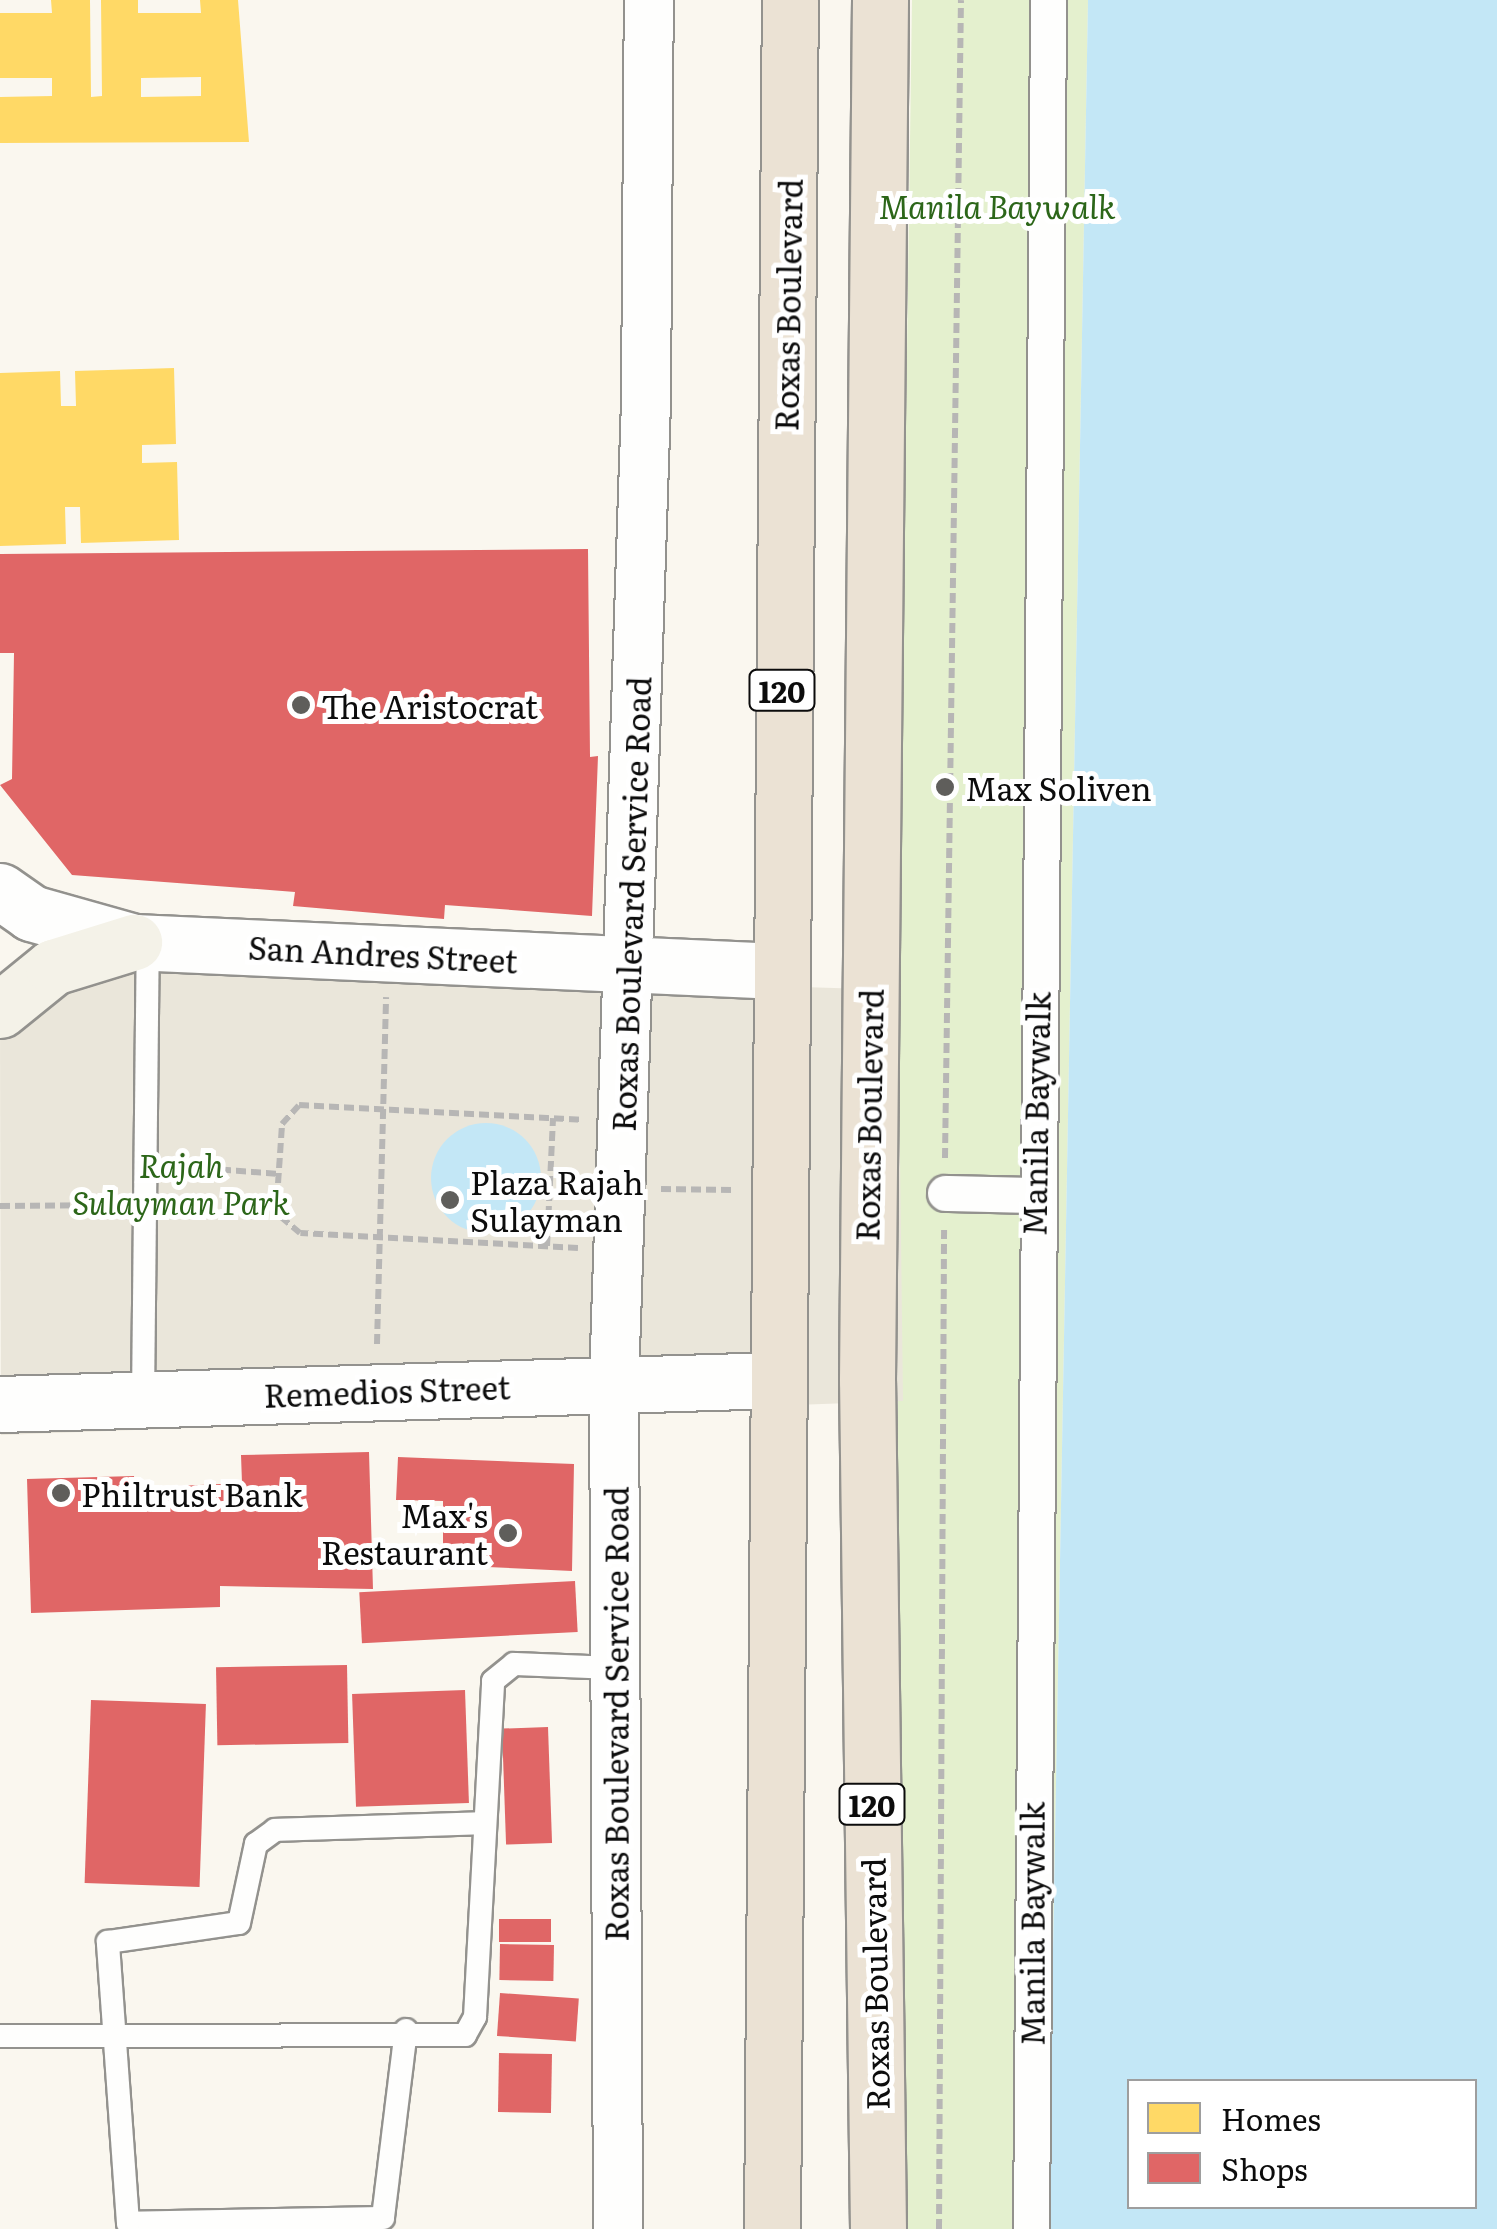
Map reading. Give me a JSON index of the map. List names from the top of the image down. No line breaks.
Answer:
{"streets":{"highway":["Roxas Boulevard","120"],"street":["Roxas Boulevard Service Road","San Andres Street","Manila Baywalk","Remedios Street"]},"crossings":[["Roxas Boulevard","San Andres Street"],["Roxas Boulevard","Remedios Street"],["Roxas Boulevard Service Road","San Andres Street"],["Roxas Boulevard Service Road","Remedios Street"]],"parks":["Manila Baywalk","Rajah Sulayman Park"],"places":["The Aristocrat","Max Soliven","Plaza Rajah Sulayman","Philtrust Bank","Max's Restaurant"],"legend":["Homes","Shops"]}
